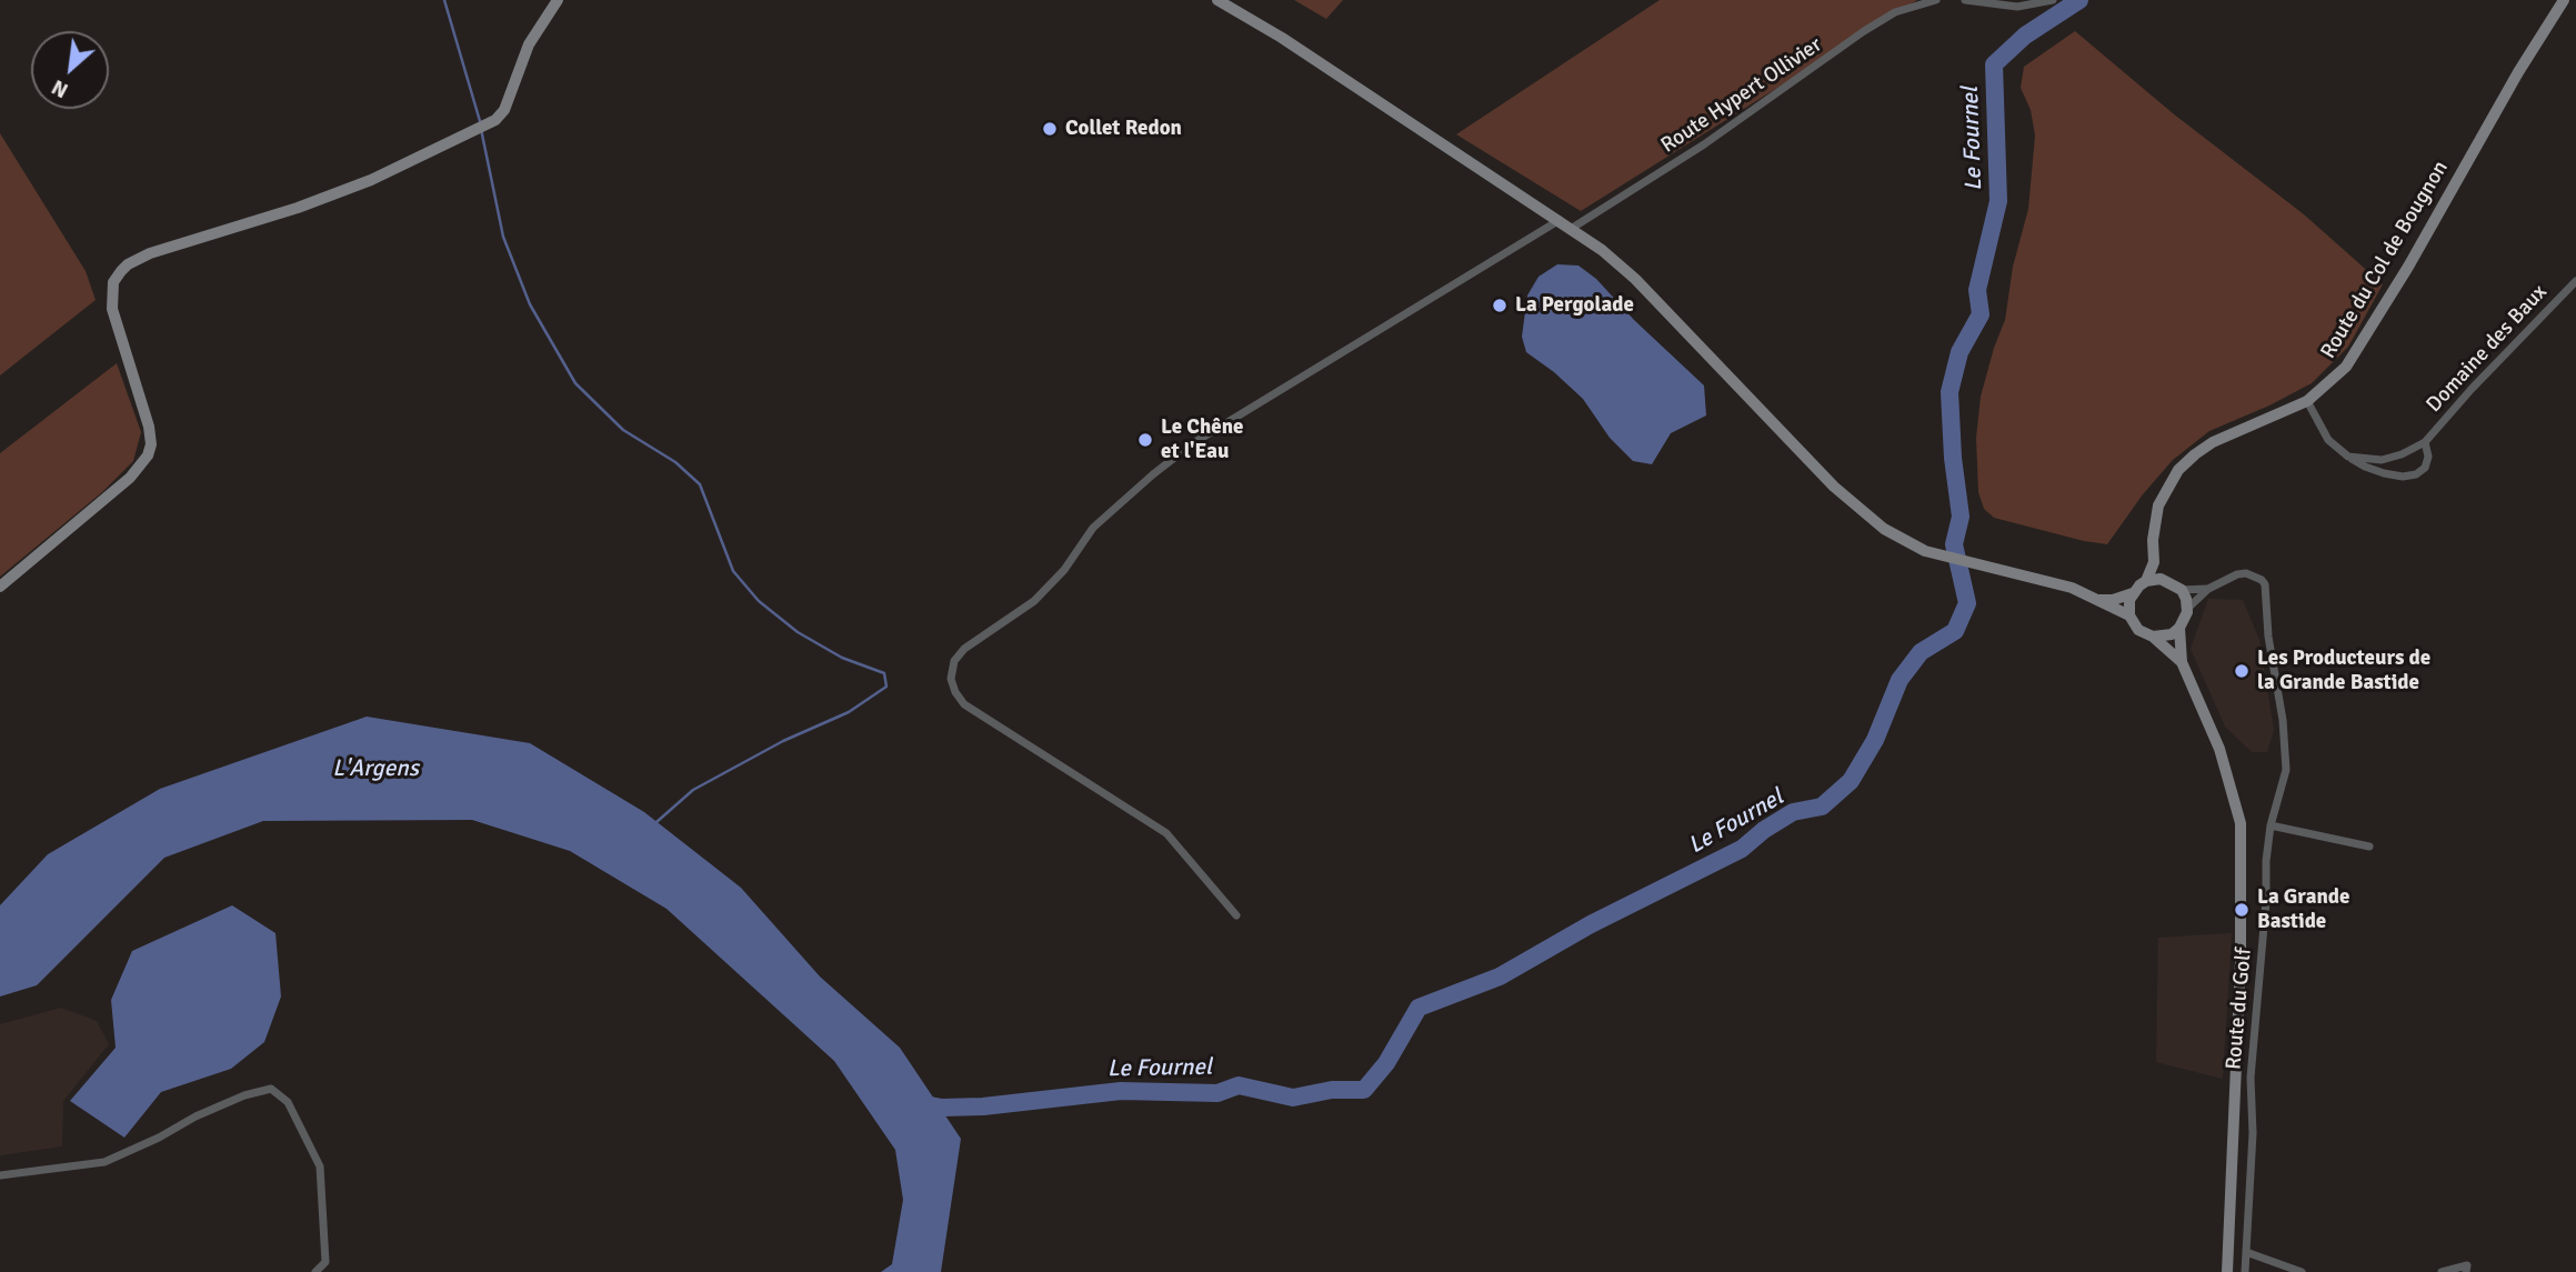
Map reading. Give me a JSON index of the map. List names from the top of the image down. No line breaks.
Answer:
{"streets":{"main road":["Route du Col de Bougnon"],"street":["Route Hypert Ollivier","Domaine des Baux","Route du Golf"]},"crossings":[["Route du Col de Bougnon","Domaine des Baux"],["Route du Col de Bougnon","Route du Golf"]],"water":["Le Fournel","L'Argens"],"places":["Collet Redon","La Pergolade","Le Chêne et l'Eau","Les Producteurs de la Grande Bastide","La Grande Bastide"],"north":"bottom left"}
